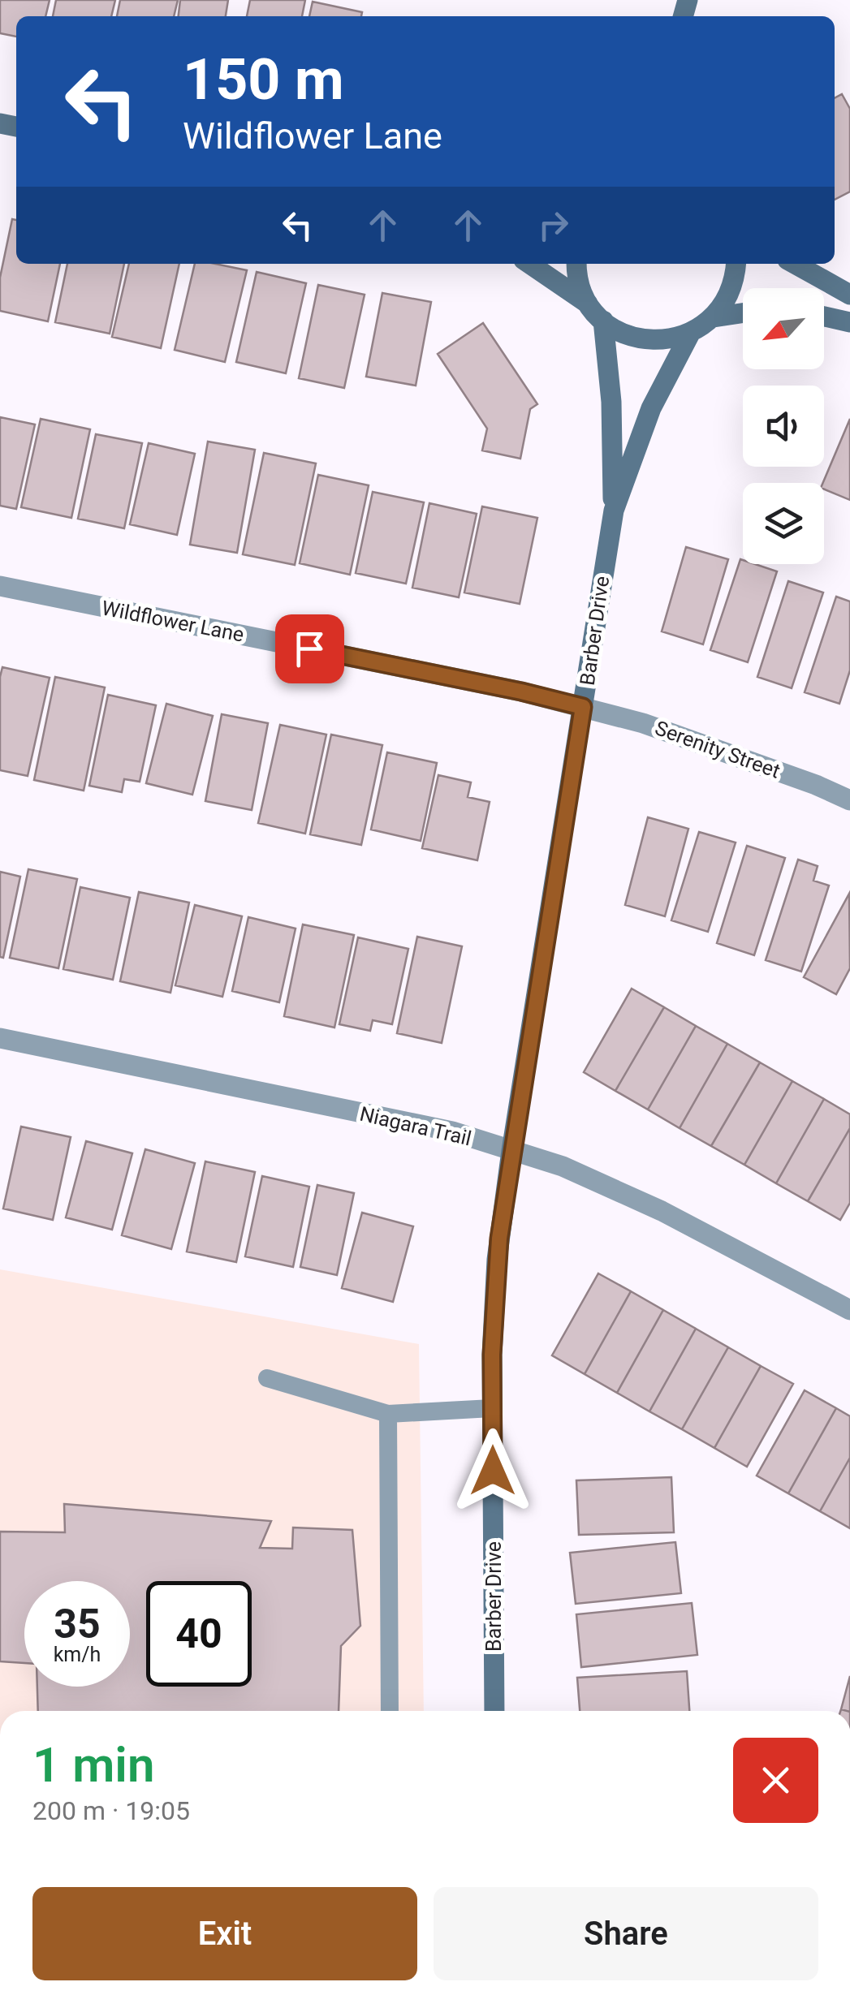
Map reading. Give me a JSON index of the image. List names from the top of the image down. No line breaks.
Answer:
{"streets":{"street":["Wildflower Lane","Barber Drive","Serenity Street","Niagara Trail"]},"crossings":[["Wildflower Lane","Barber Drive"],["Wildflower Lane","Serenity Street"],["Barber Drive","Serenity Street"],["Barber Drive","Niagara Trail"]],"north":"bottom left","page":{"turn":["150 m","Wildflower Lane"],"speed":"35 km/h","limit":"40","heading":["1 min","200 m · 19:05"],"buttons":["Exit","Share"]}}
